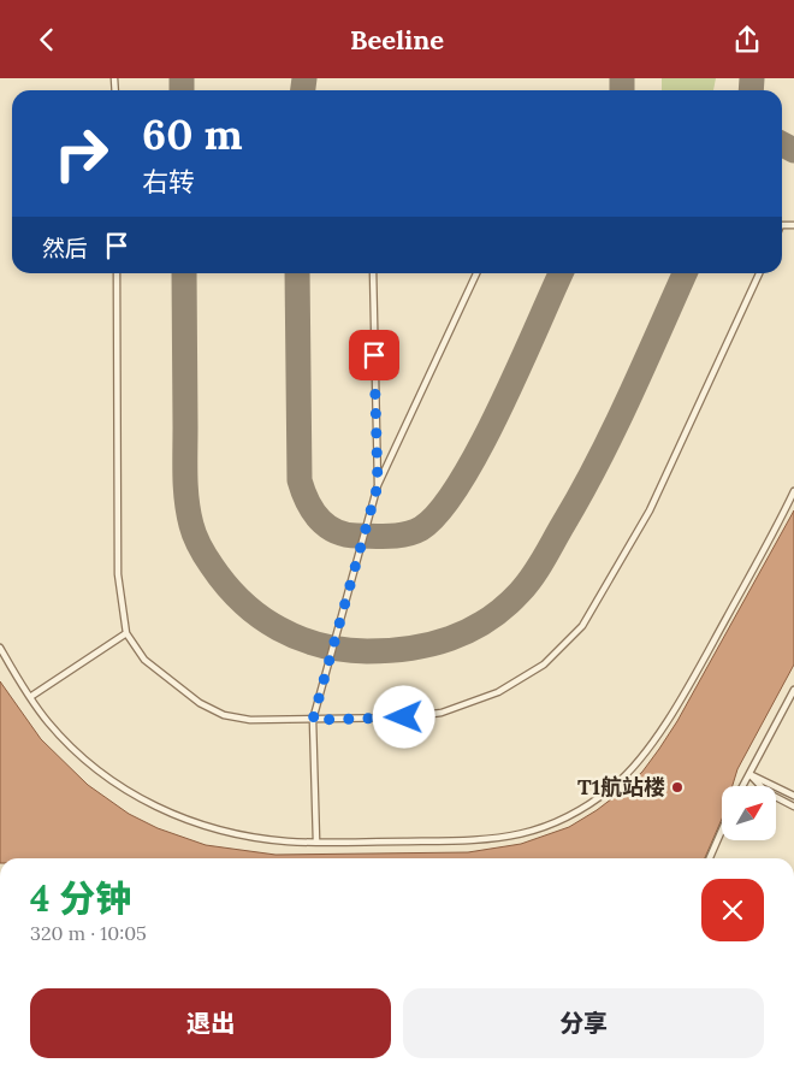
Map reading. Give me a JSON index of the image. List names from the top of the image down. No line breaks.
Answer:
{"places":["T1航站楼"],"north":"top right","page":{"header":"Beeline","turn":["60 m","右转"],"then":"然后","heading":["4 分钟","320 m · 10:05"],"buttons":["退出","分享"]}}
